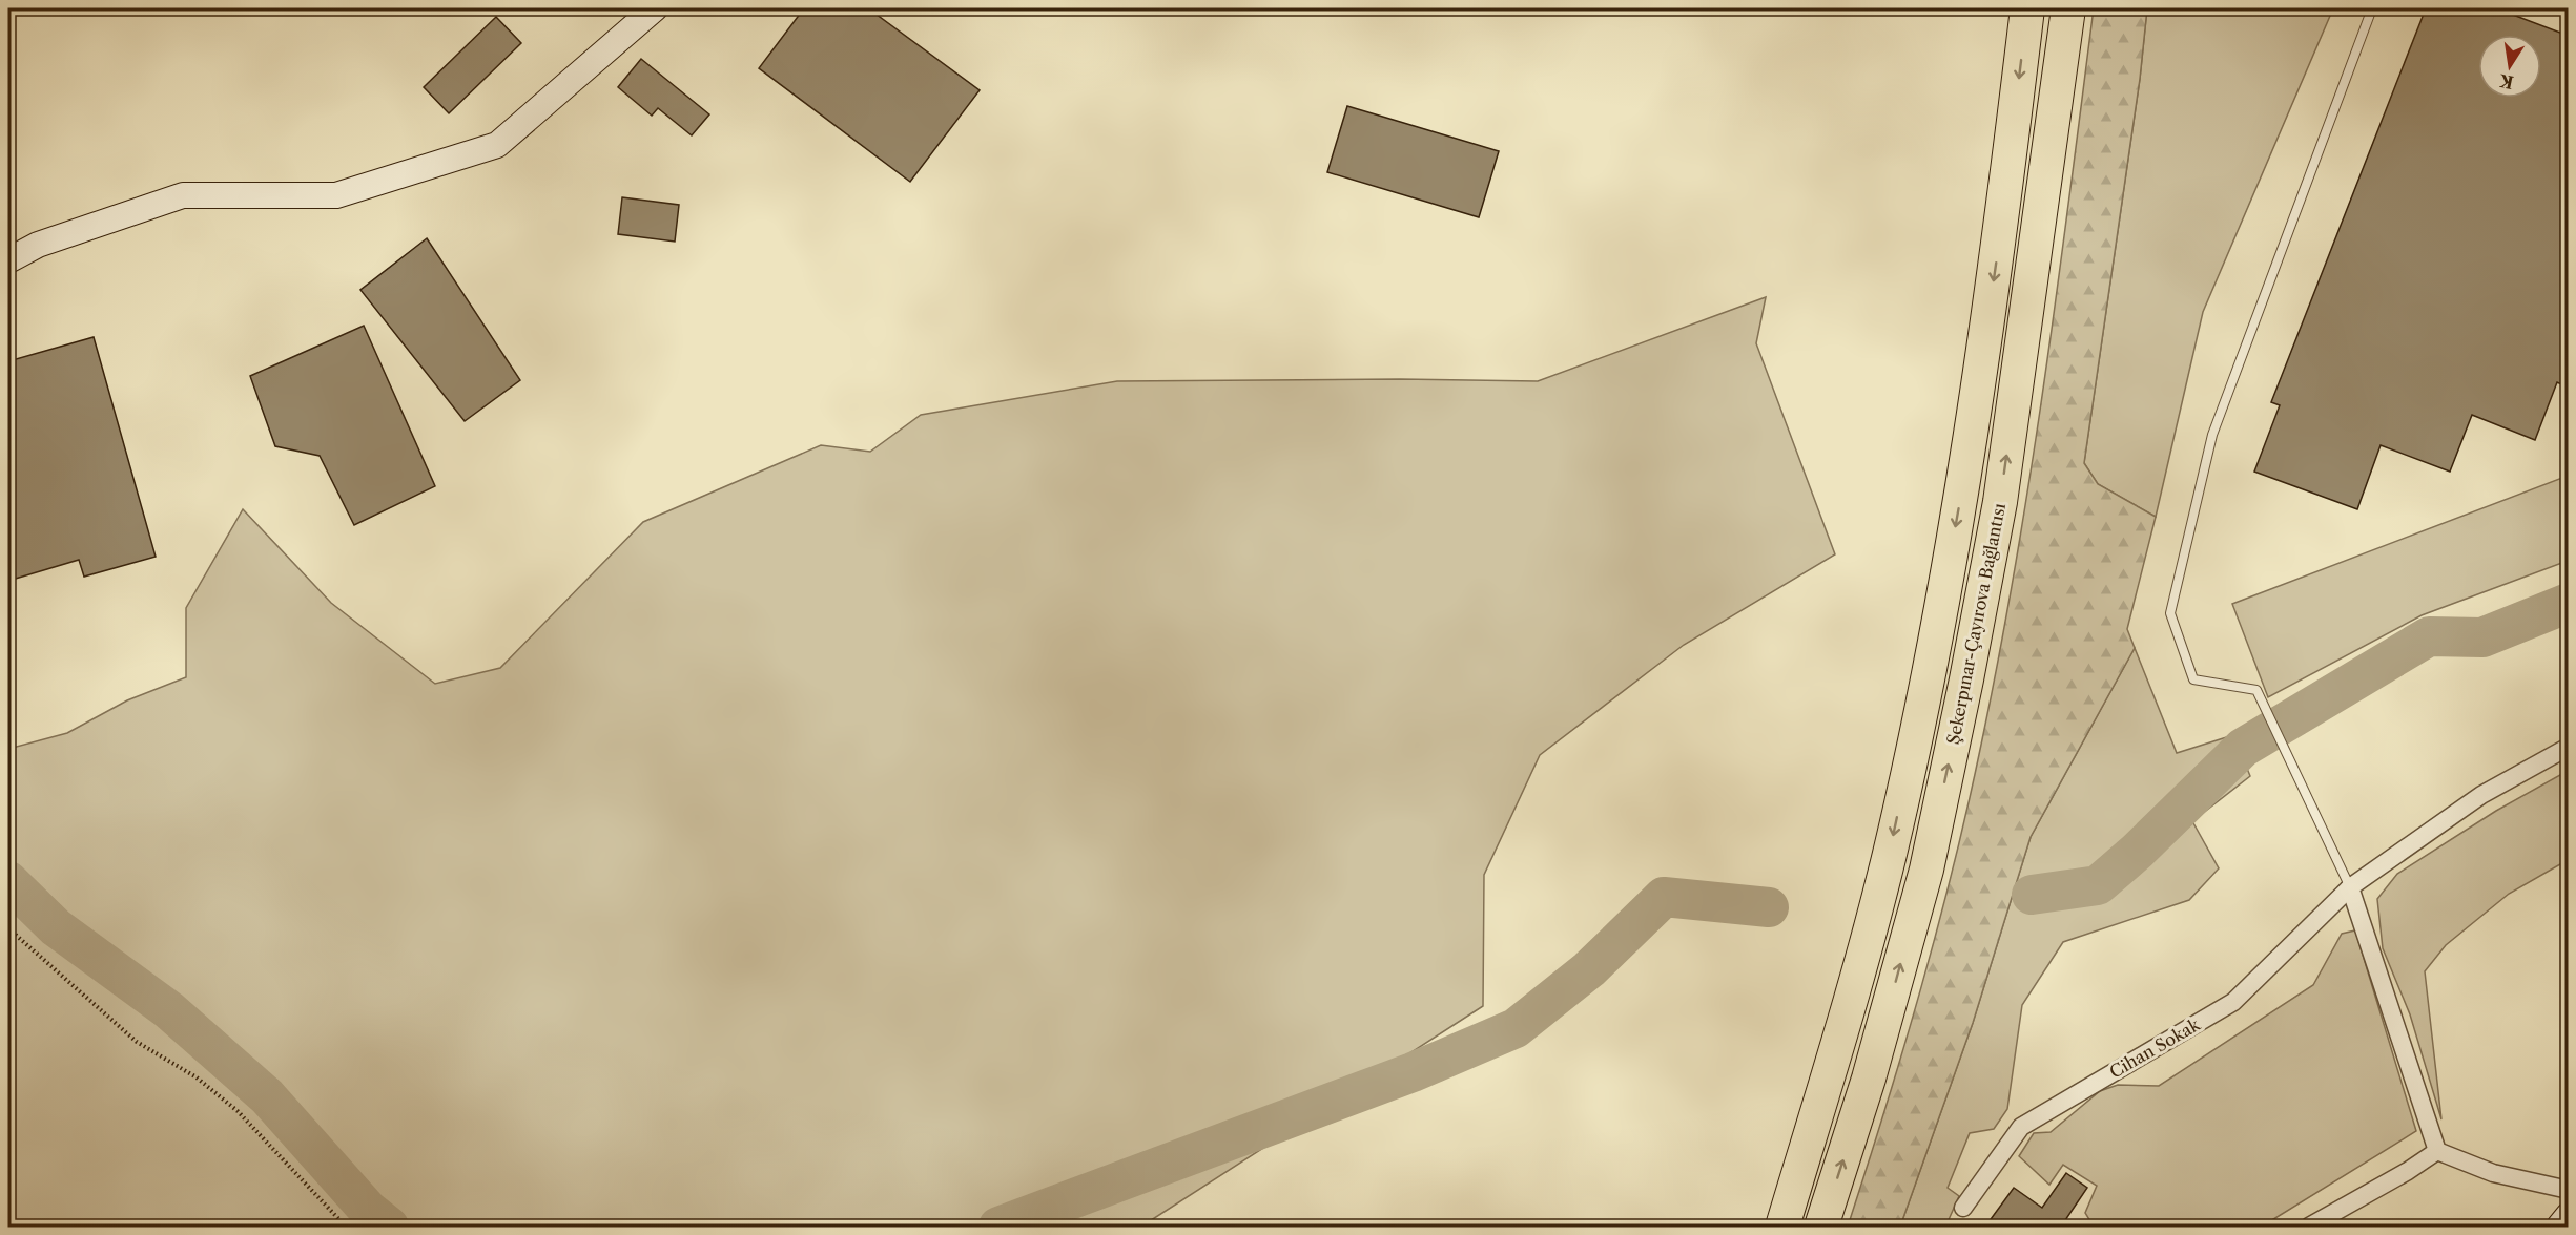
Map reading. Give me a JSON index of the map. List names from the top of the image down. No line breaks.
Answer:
{"streets":{"highway":["Şekerpınar-Çayırova Bağlantısı"],"street":["Cihan Sokak"]},"north":"bottom"}
